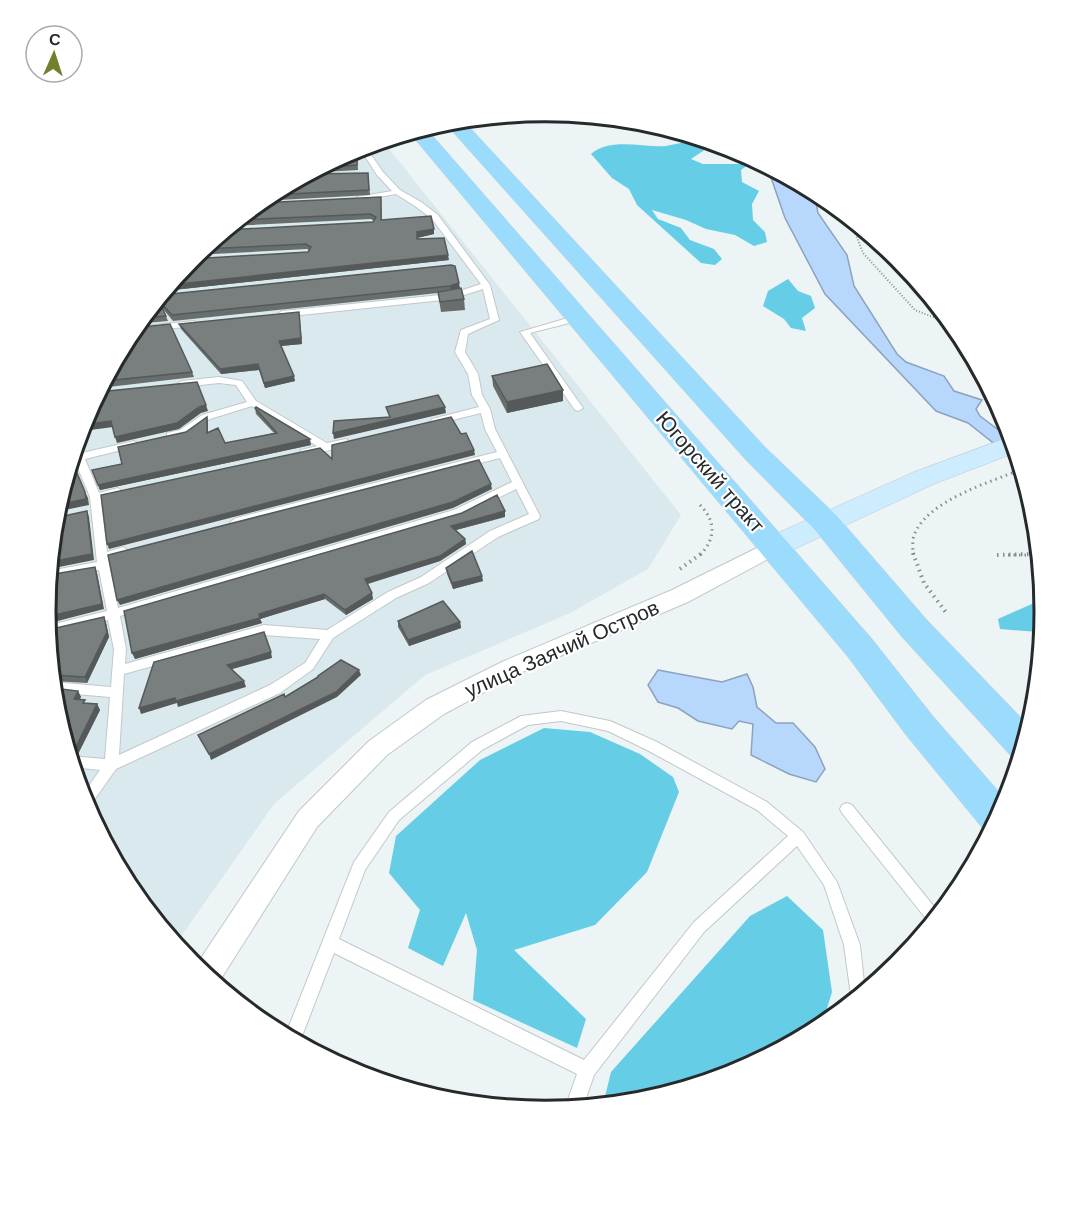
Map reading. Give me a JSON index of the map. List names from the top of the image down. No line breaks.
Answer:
{"streets":{"main road":["Югорский тракт","улица Заячий Остров"]},"crossings":[["Югорский тракт","улица Заячий Остров"]],"north":"top"}
